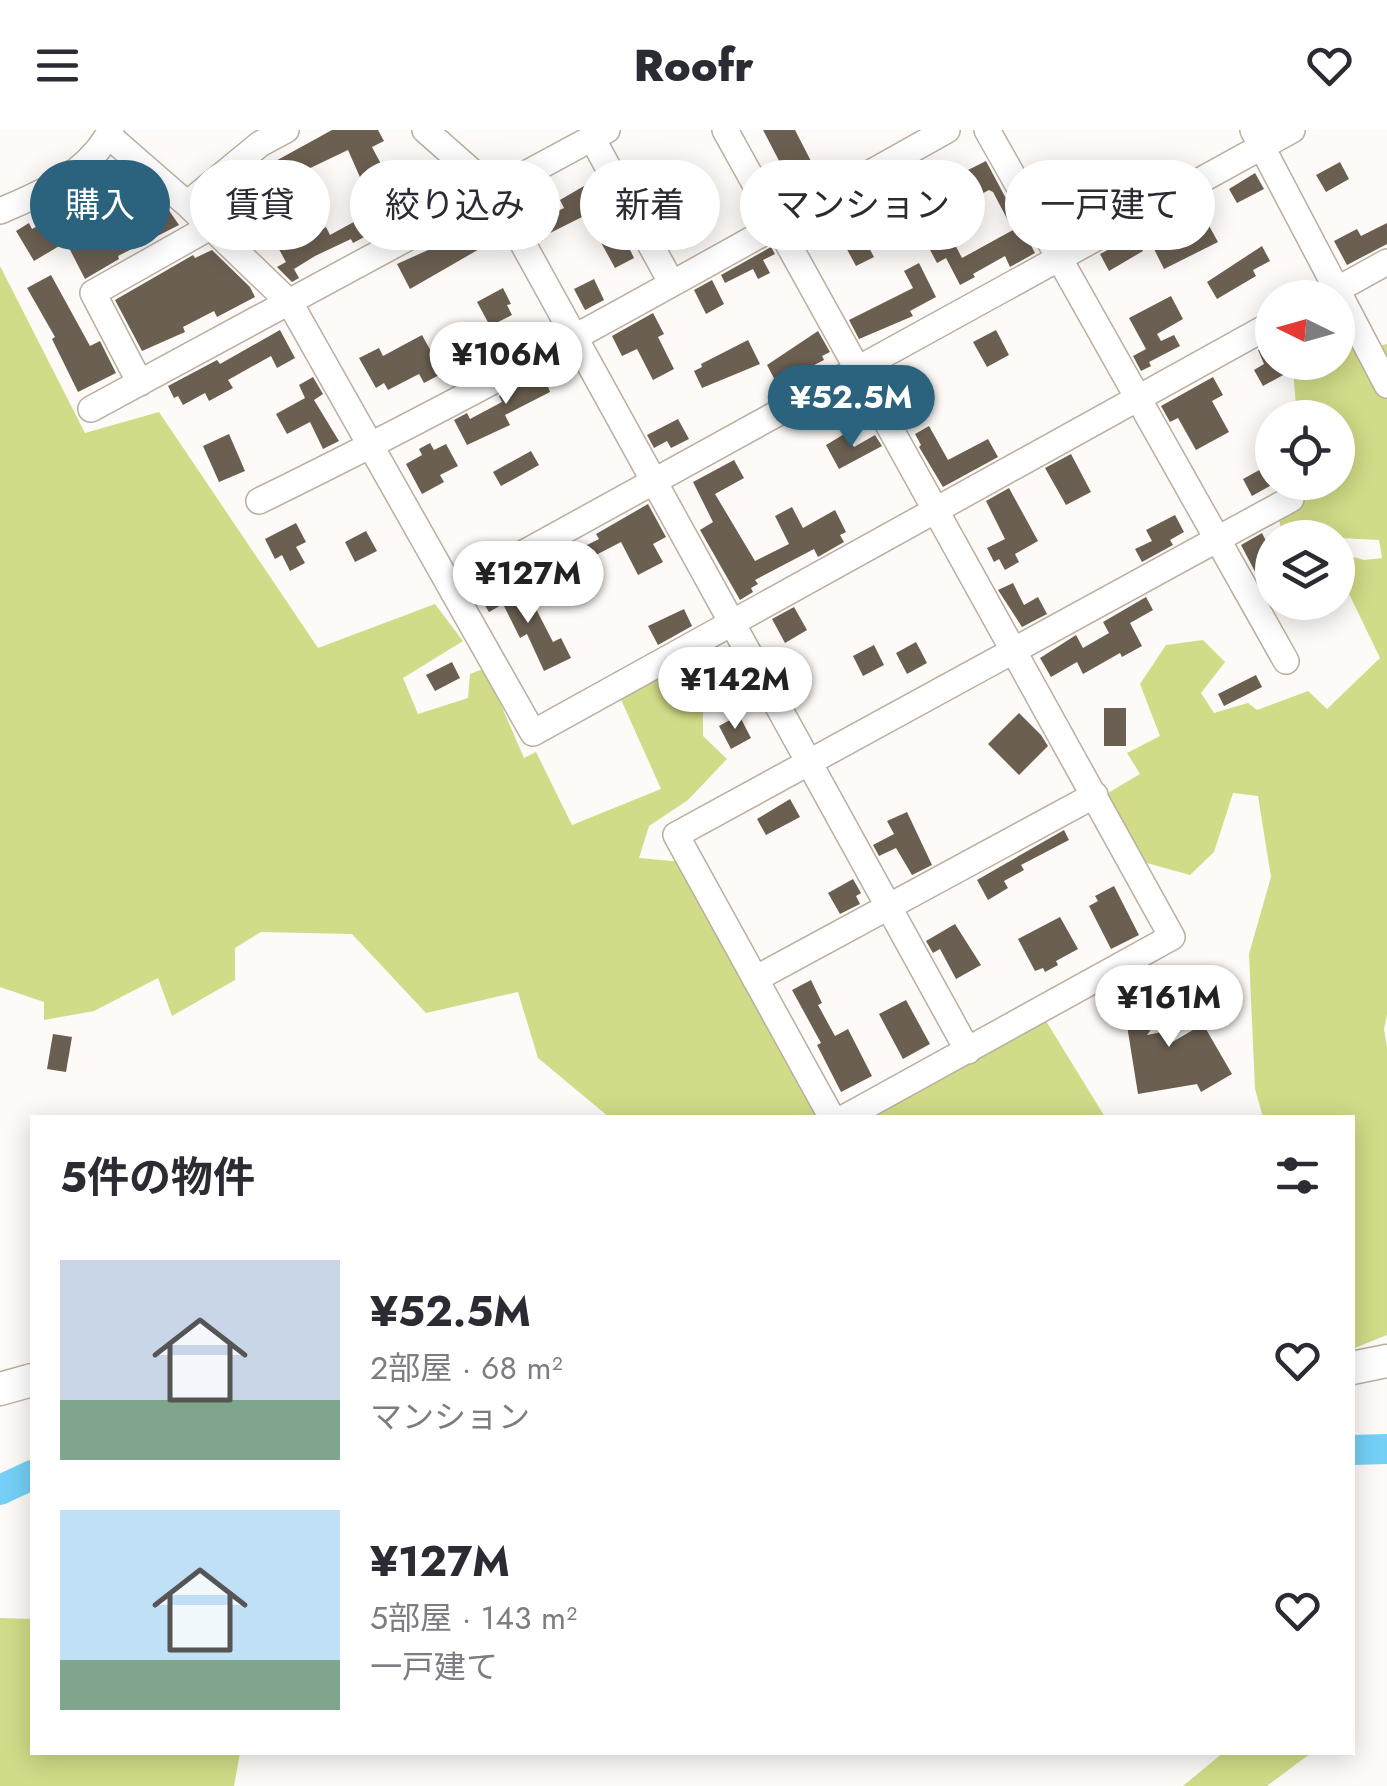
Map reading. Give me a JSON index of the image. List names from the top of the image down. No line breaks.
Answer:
{"north":"left","page":{"header":"Roofr","chip":["購入","賃貸","絞り込み","新着","マンション","一戸建て"],"price":["¥106M","¥52.5M","¥127M","¥142M","¥161M"],"heading":"5件の物件","list":[{"name":"¥52.5M","note":"2部屋 · 68 m² · マンション"},{"name":"¥127M","note":"5部屋 · 143 m² · 一戸建て"}]}}
